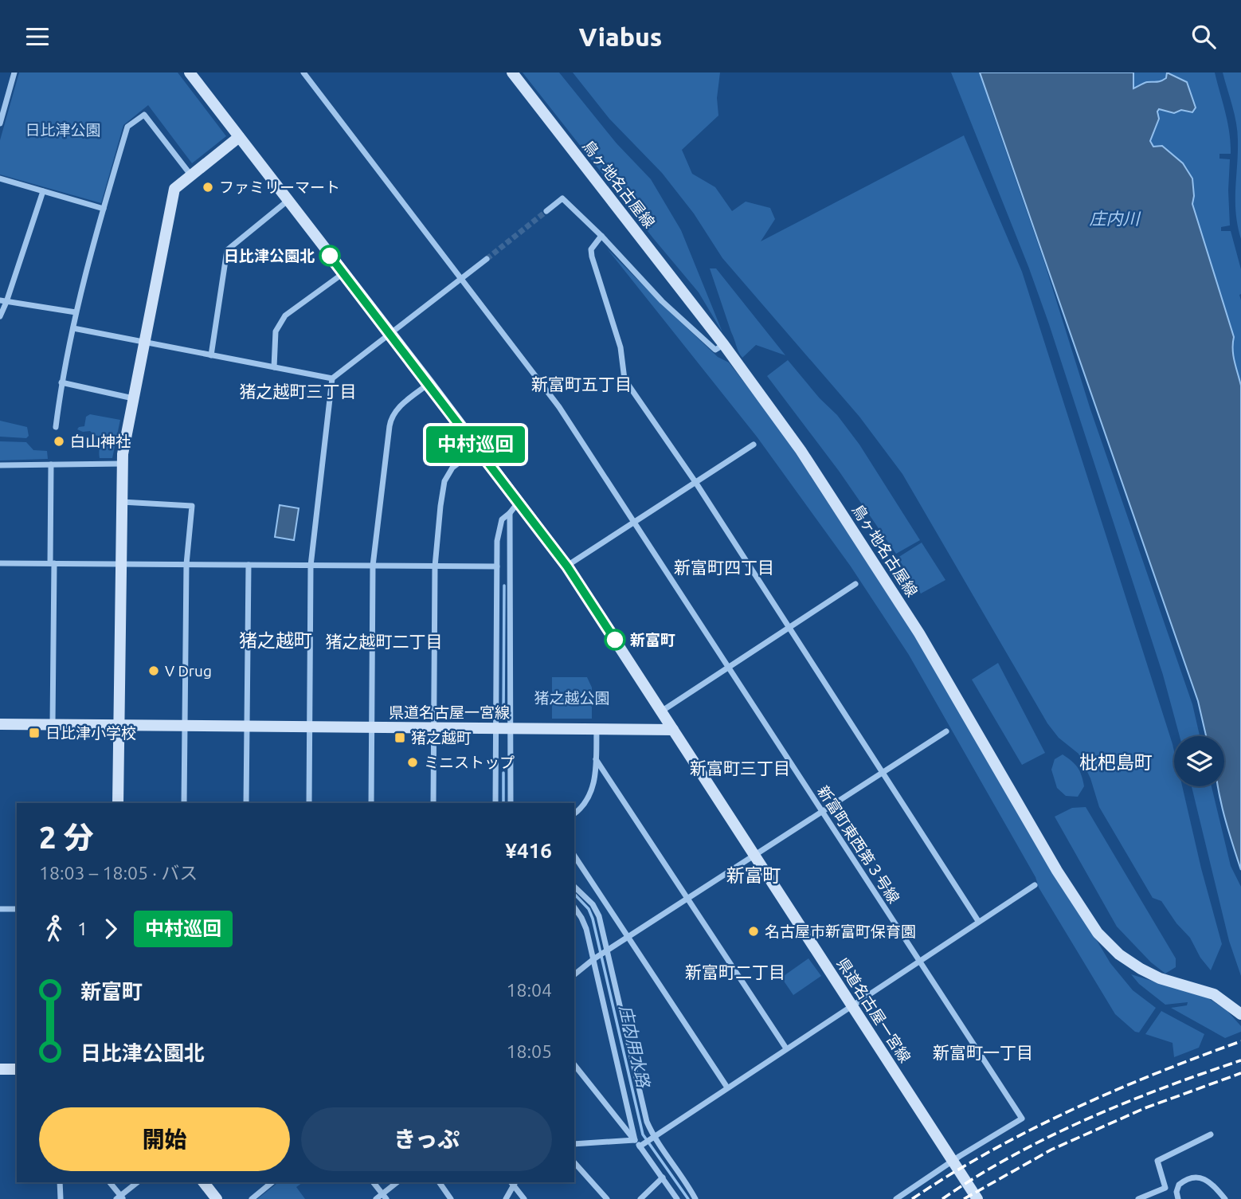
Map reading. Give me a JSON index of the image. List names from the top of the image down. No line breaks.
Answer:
{"streets":{"main road":["鳥ヶ地名古屋線","県道名古屋一宮線"],"street":["新富町東西第３号線"]},"crossings":[["県道名古屋一宮線","新富町東西第３号線"]],"districts":["新富町五丁目","猪之越町三丁目","新富町四丁目","猪之越町","猪之越町二丁目","枇杷島町","新富町三丁目","新富町","新富町二丁目","新富町一丁目"],"water":["庄内川","庄内用水路"],"parks":["日比津公園","猪之越公園"],"places":{"other":["ファミリーマート","日比津公園北","白山神社","新富町","V Drug","ミニストップ","名古屋市新富町保育園"],"transit":["日比津小学校","猪之越町"]},"lines":["bus line 中村巡回"],"page":{"header":"Viabus","on_map":"中村巡回","heading":["2 分","18:03 – 18:05 · バス","¥416"],"legs":["1","中村巡回"],"list":[{"name":"新富町","value":"18:04"},{"name":"日比津公園北","value":"18:05"}],"buttons":["開始","きっぷ"]}}
